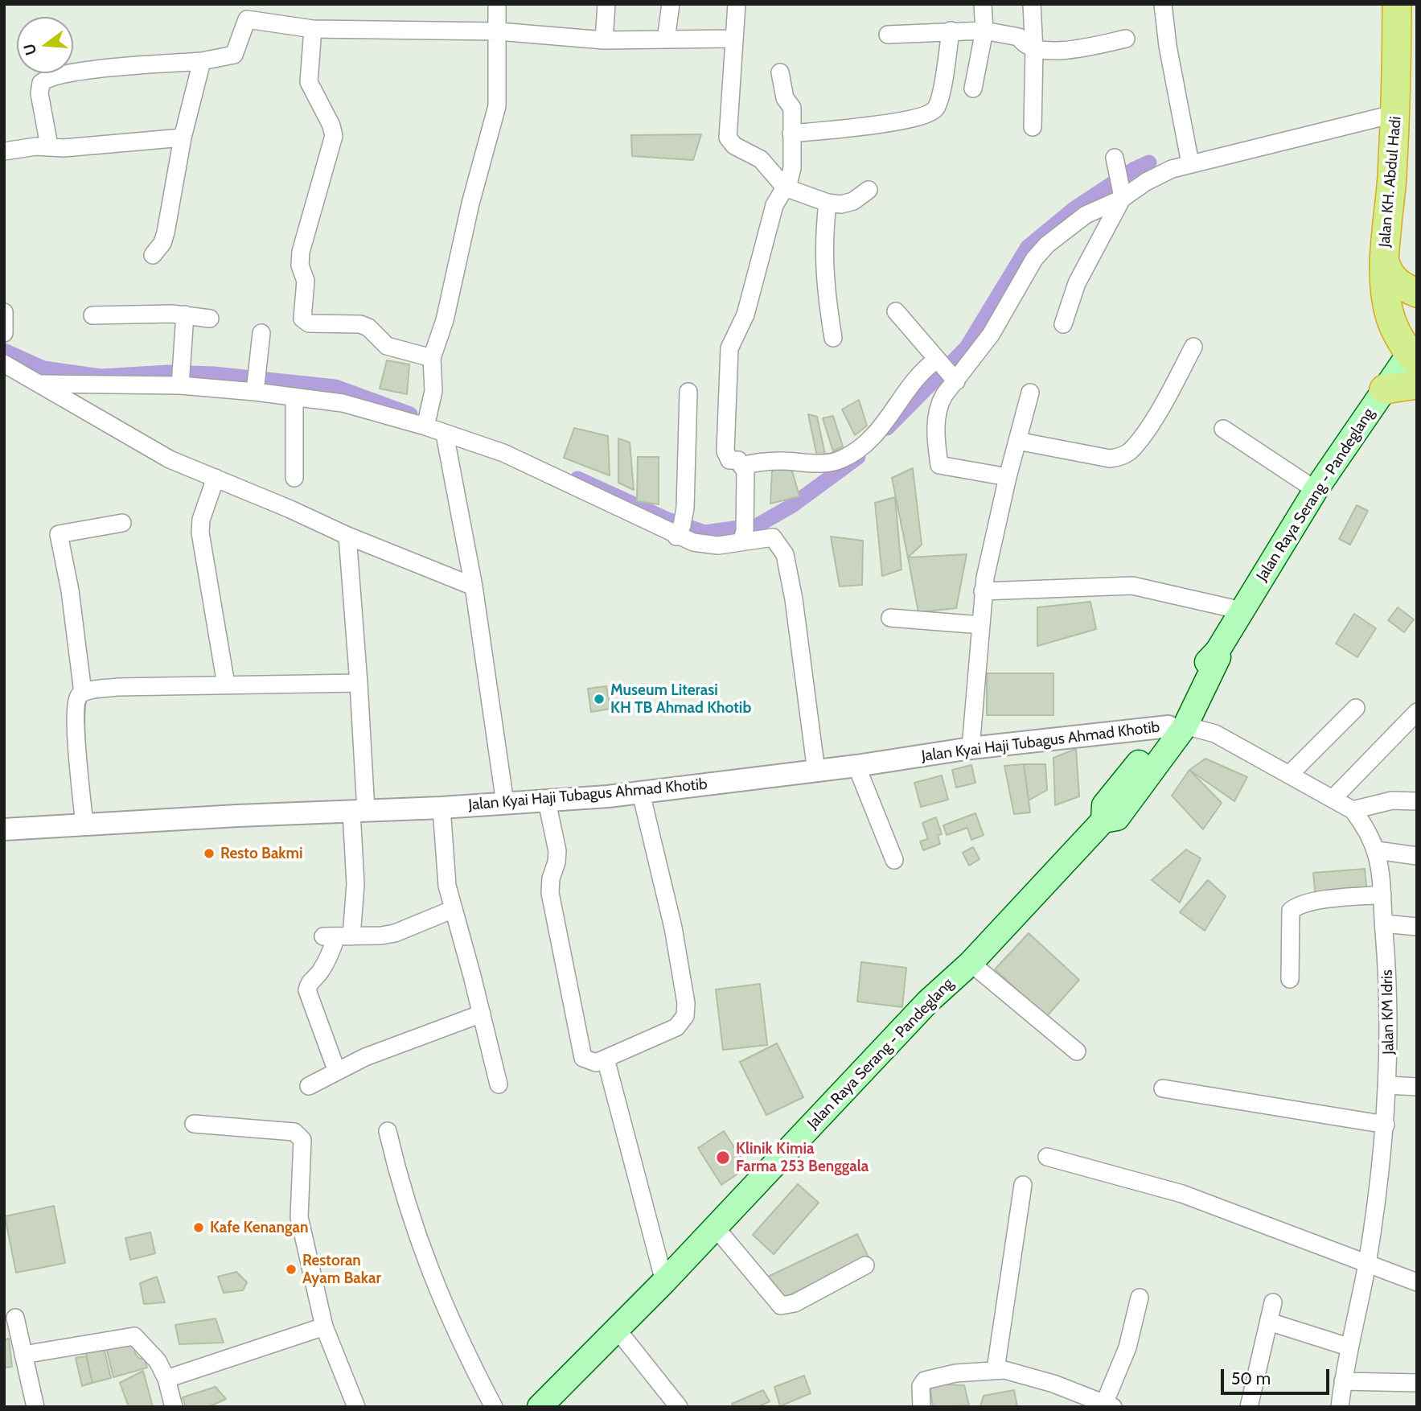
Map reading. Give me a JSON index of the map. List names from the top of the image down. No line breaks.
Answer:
{"streets":{"highway":["Jalan KH. Abdul Hadi"],"main road":["Jalan Raya Serang - Pandeglang"],"street":["Jalan Kyai Haji Tubagus Ahmad Khotib","Jalan KM Idris"]},"crossings":[["Jalan KH. Abdul Hadi","Jalan Raya Serang - Pandeglang"],["Jalan Raya Serang - Pandeglang","Jalan Kyai Haji Tubagus Ahmad Khotib"],["Jalan Raya Serang - Pandeglang","Jalan KM Idris"],["Jalan Kyai Haji Tubagus Ahmad Khotib","Jalan KM Idris"]],"places":["Museum Literasi KH TB Ahmad Khotib","Resto Bakmi","Klinik Kimia Farma 253 Benggala","Kafe Kenangan","Restoran Ayam Bakar"],"scale_bar":"50 m","north":"left"}
